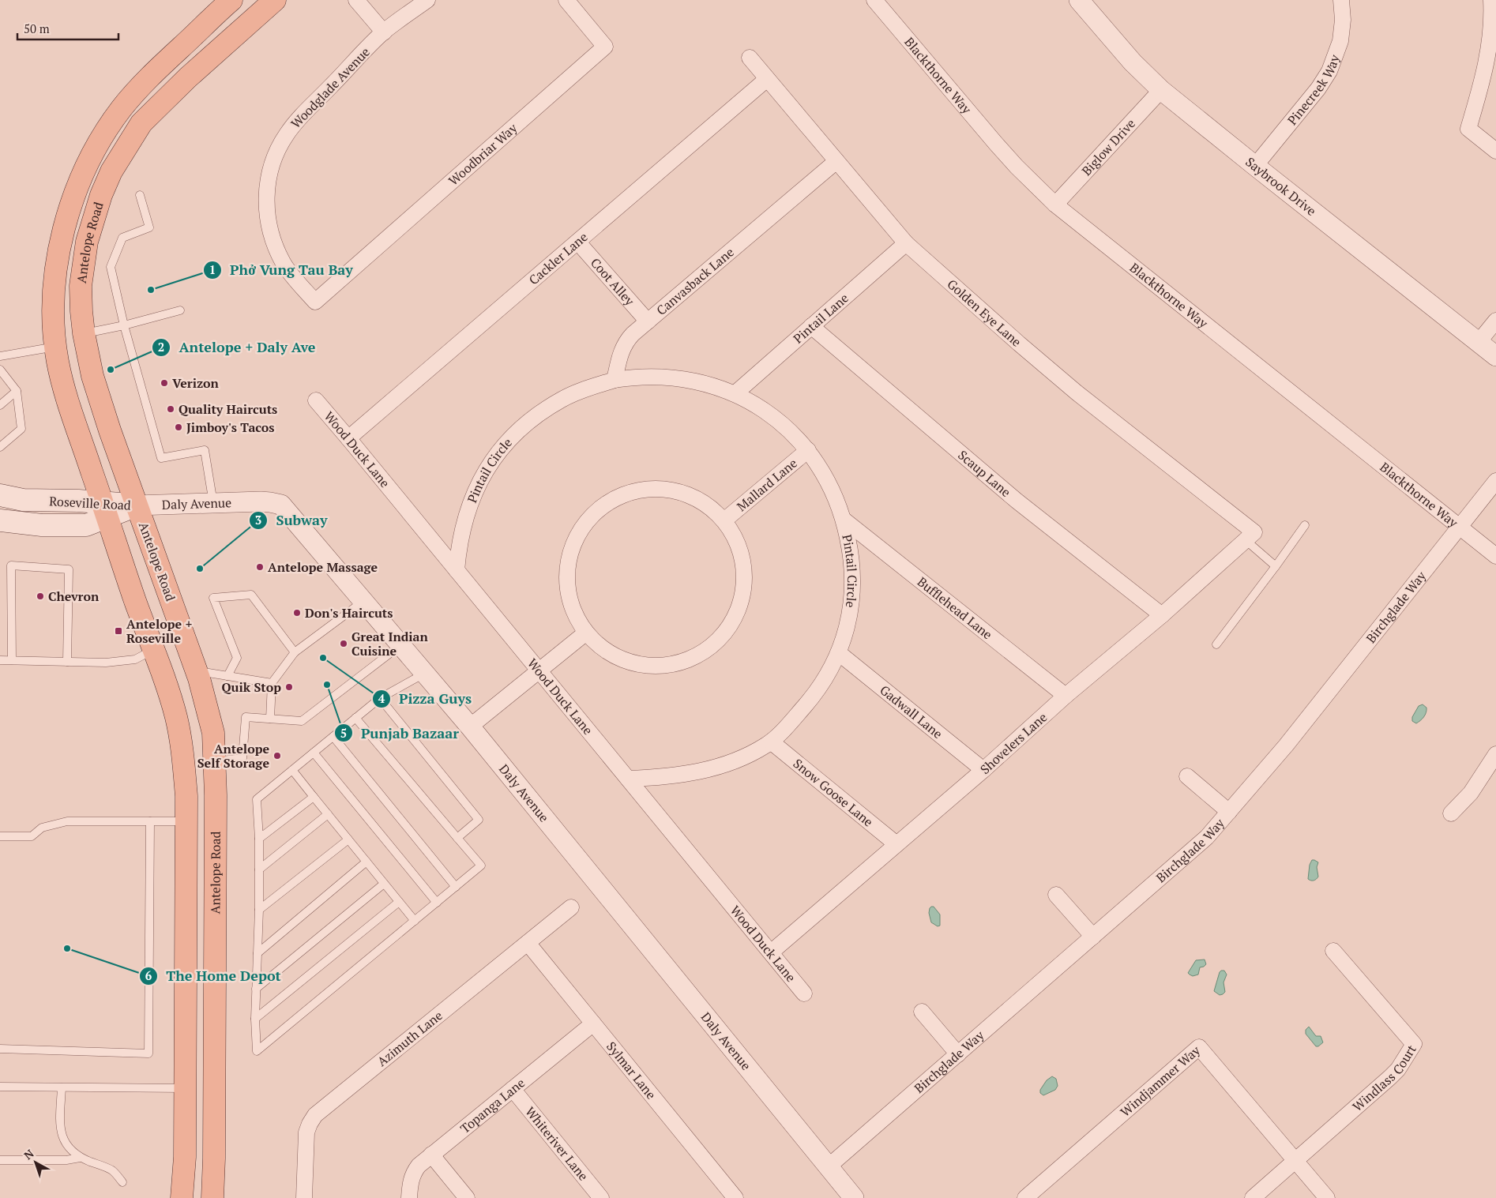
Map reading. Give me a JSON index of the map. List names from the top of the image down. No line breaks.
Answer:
{"streets":{"main road":["Antelope Road","Roseville Road"],"street":["Blackthorne Way","Woodglade Avenue","Pinecreek Way","Biglow Drive","Woodbriar Way","Saybrook Drive","Cackler Lane","Canvasback Lane","Coot Alley","Golden Eye Lane","Pintail Lane","Wood Duck Lane","Pintail Circle","Scaup Lane","Mallard Lane","Daly Avenue","Birchglade Way","Bufflehead Lane","Gadwall Lane","Shovelers Lane","Snow Goose Lane","Azimuth Lane","Sylmar Lane","Windlass Court","Windjammer Way","Topanga Lane","Whiteriver Lane"]},"crossings":[["Blackthorne Way","Biglow Drive"],["Blackthorne Way","Birchglade Way"],["Woodglade Avenue","Woodbriar Way"],["Pinecreek Way","Saybrook Drive"],["Biglow Drive","Saybrook Drive"],["Antelope Road","Roseville Road"],["Antelope Road","Daly Avenue"],["Cackler Lane","Coot Alley"],["Cackler Lane","Golden Eye Lane"],["Cackler Lane","Wood Duck Lane"],["Canvasback Lane","Coot Alley"],["Canvasback Lane","Golden Eye Lane"],["Canvasback Lane","Pintail Circle"],["Golden Eye Lane","Pintail Lane"],["Golden Eye Lane","Shovelers Lane"],["Pintail Lane","Pintail Circle"],["Pintail Lane","Scaup Lane"],["Wood Duck Lane","Pintail Circle"],["Wood Duck Lane","Shovelers Lane"],["Pintail Circle","Mallard Lane"],["Pintail Circle","Bufflehead Lane"],["Pintail Circle","Gadwall Lane"],["Pintail Circle","Snow Goose Lane"],["Scaup Lane","Shovelers Lane"],["Roseville Road","Daly Avenue"],["Daly Avenue","Birchglade Way"],["Bufflehead Lane","Shovelers Lane"],["Gadwall Lane","Shovelers Lane"],["Shovelers Lane","Snow Goose Lane"],["Azimuth Lane","Sylmar Lane"],["Sylmar Lane","Topanga Lane"],["Windlass Court","Windjammer Way"],["Topanga Lane","Whiteriver Lane"]],"places":{"other":["Phở Vung Tau Bay","Antelope + Daly Ave","Verizon","Quality Haircuts","Jimboy's Tacos","Antelope Massage","Subway","Chevron","Don's Haircuts","Great Indian Cuisine","Pizza Guys","Punjab Bazaar","Quik Stop","Antelope Self Storage","The Home Depot"],"transit":["Antelope + Roseville"]},"scale_bar":"50 m","north":"top left"}
